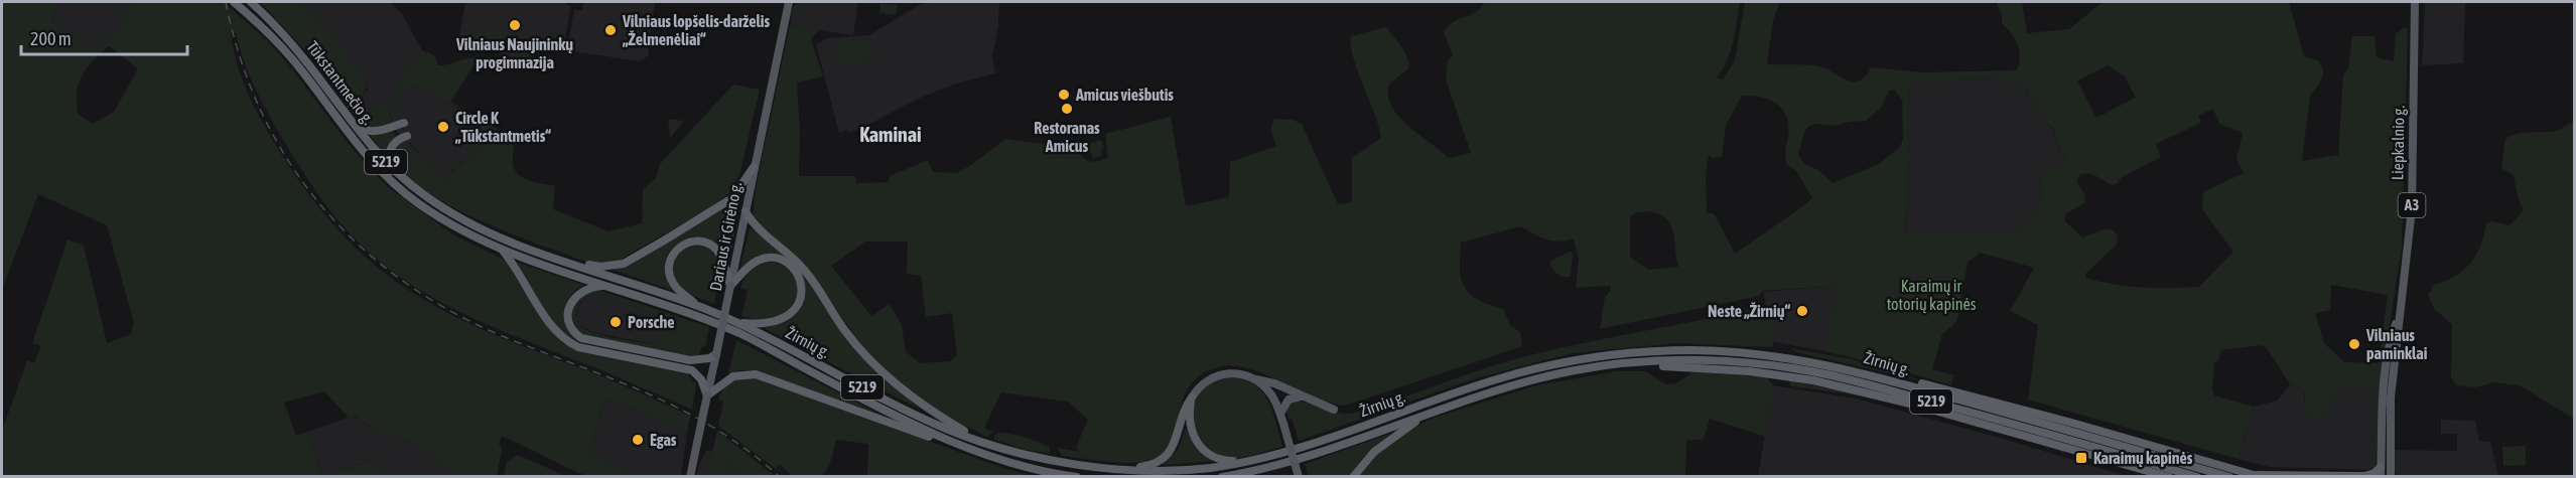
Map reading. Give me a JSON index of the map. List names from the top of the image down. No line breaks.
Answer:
{"streets":{"highway":["Tūkstantmečio g.","5219","Žirnių g."],"main road":["Liepkalnio g.","A3","Dariaus ir Girėno g."]},"crossings":[["Tūkstantmečio g.","Žirnių g."],["5219","Žirnių g."]],"districts":["Kaminai"],"parks":["Karaimų ir totorių kapinės"],"places":{"other":["Vilniaus Naujininkų progimnazija","Vilniaus lopšelis-darželis „Želmenėliai“","Amicus viešbutis","Restoranas Amicus","Circle K „Tūkstantmetis“","Neste „Žirnių“","Porsche","Vilniaus paminklai","Egas"],"transit":["Karaimų kapinės"]},"scale_bar":"200 m"}
